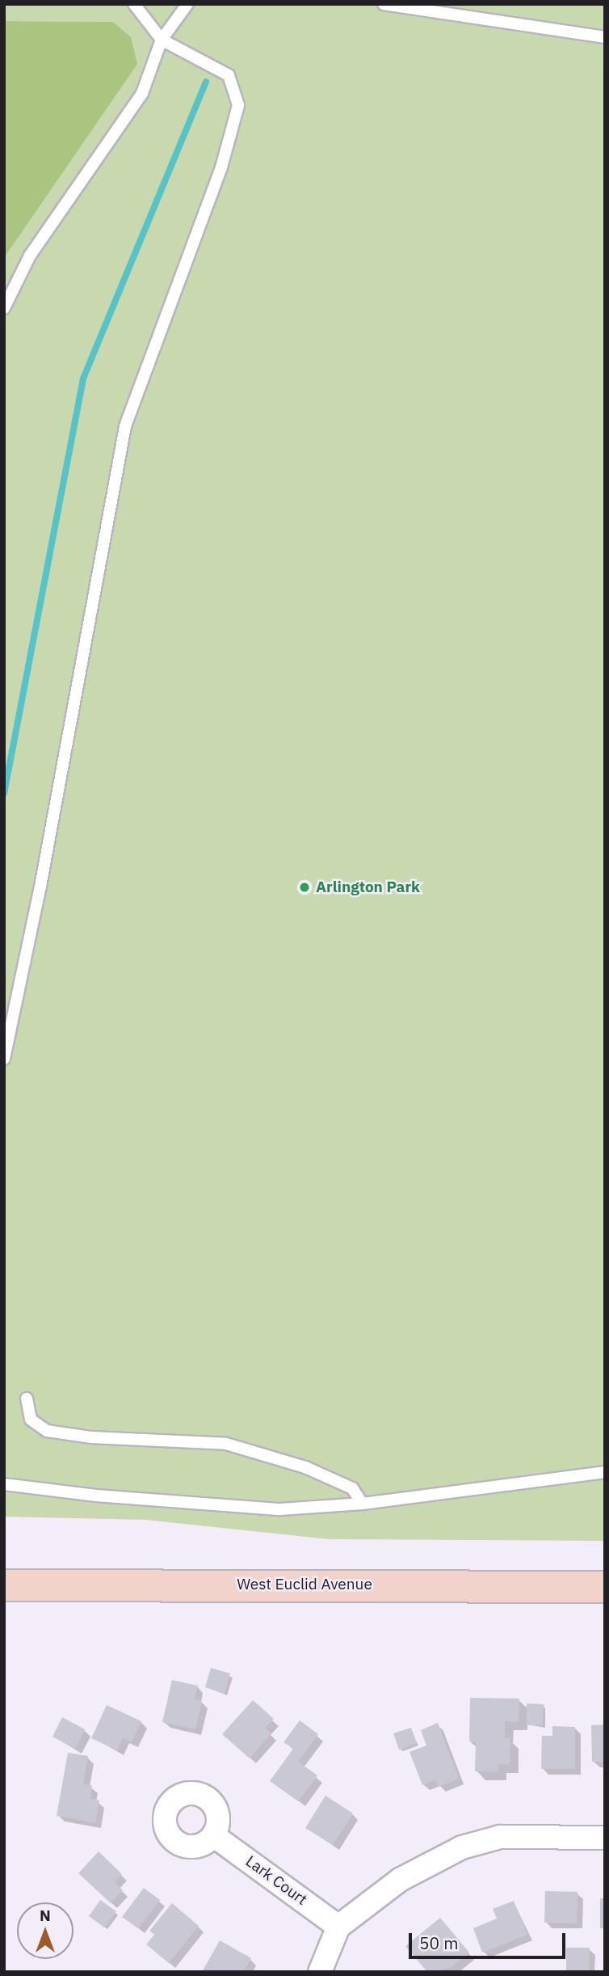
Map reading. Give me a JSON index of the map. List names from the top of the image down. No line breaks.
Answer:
{"streets":{"main road":["West Euclid Avenue"],"street":["Lark Court"]},"places":["Arlington Park"],"scale_bar":"50 m","north":"top"}
